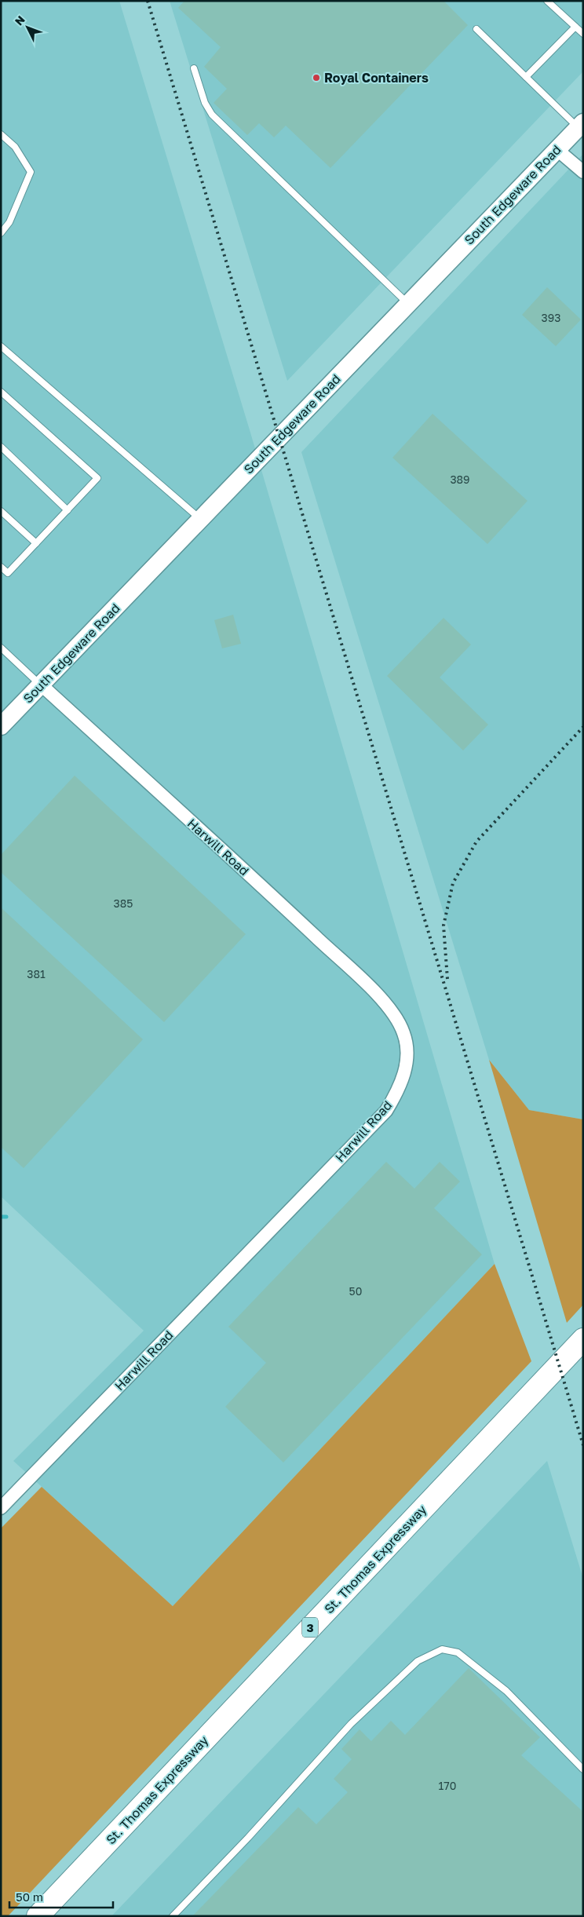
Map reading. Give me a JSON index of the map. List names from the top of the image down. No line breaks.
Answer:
{"streets":{"highway":["St. Thomas Expressway","3"],"main road":["South Edgeware Road"],"street":["Harwill Road"]},"crossings":[["South Edgeware Road","Harwill Road"]],"places":["Royal Containers"],"house_numbers":["393","389","385","381","50","170"],"scale_bar":"50 m","north":"top left"}
